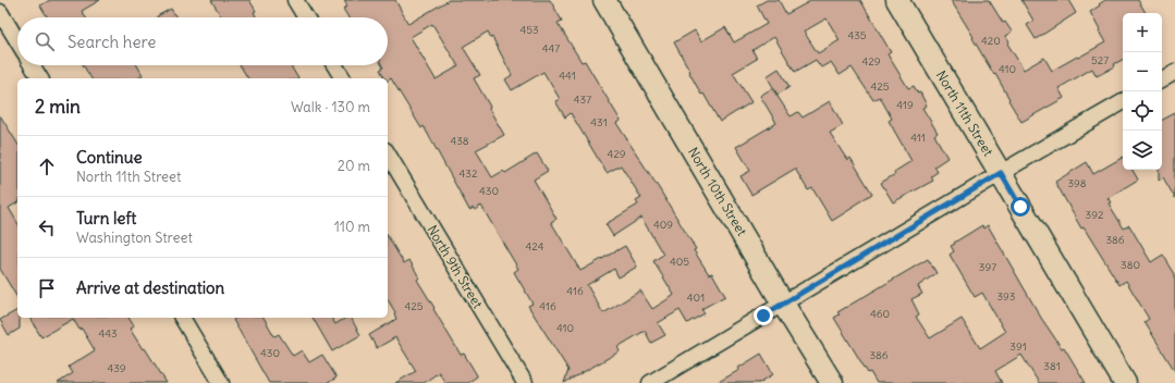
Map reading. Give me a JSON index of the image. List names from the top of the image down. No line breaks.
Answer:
{"streets":{"main road":["North 11th Street","North 10th Street"],"street":["North 9th Street"]},"house_numbers":["453","435","420","447","527","429","410","441","425","437","419","431","411","438","429","432","398","430","392","409","386","424","405","380","397","416","393","401","425","416","460","410","443","391","430","386","381","439"],"page":{"map_buttons":["+","−"],"search":"Search here","heading":["2 min","Walk · 130 m"],"list":[["Continue","North 11th Street","20 m"],["Turn left","Washington Street","110 m"],"Arrive at destination"]}}
